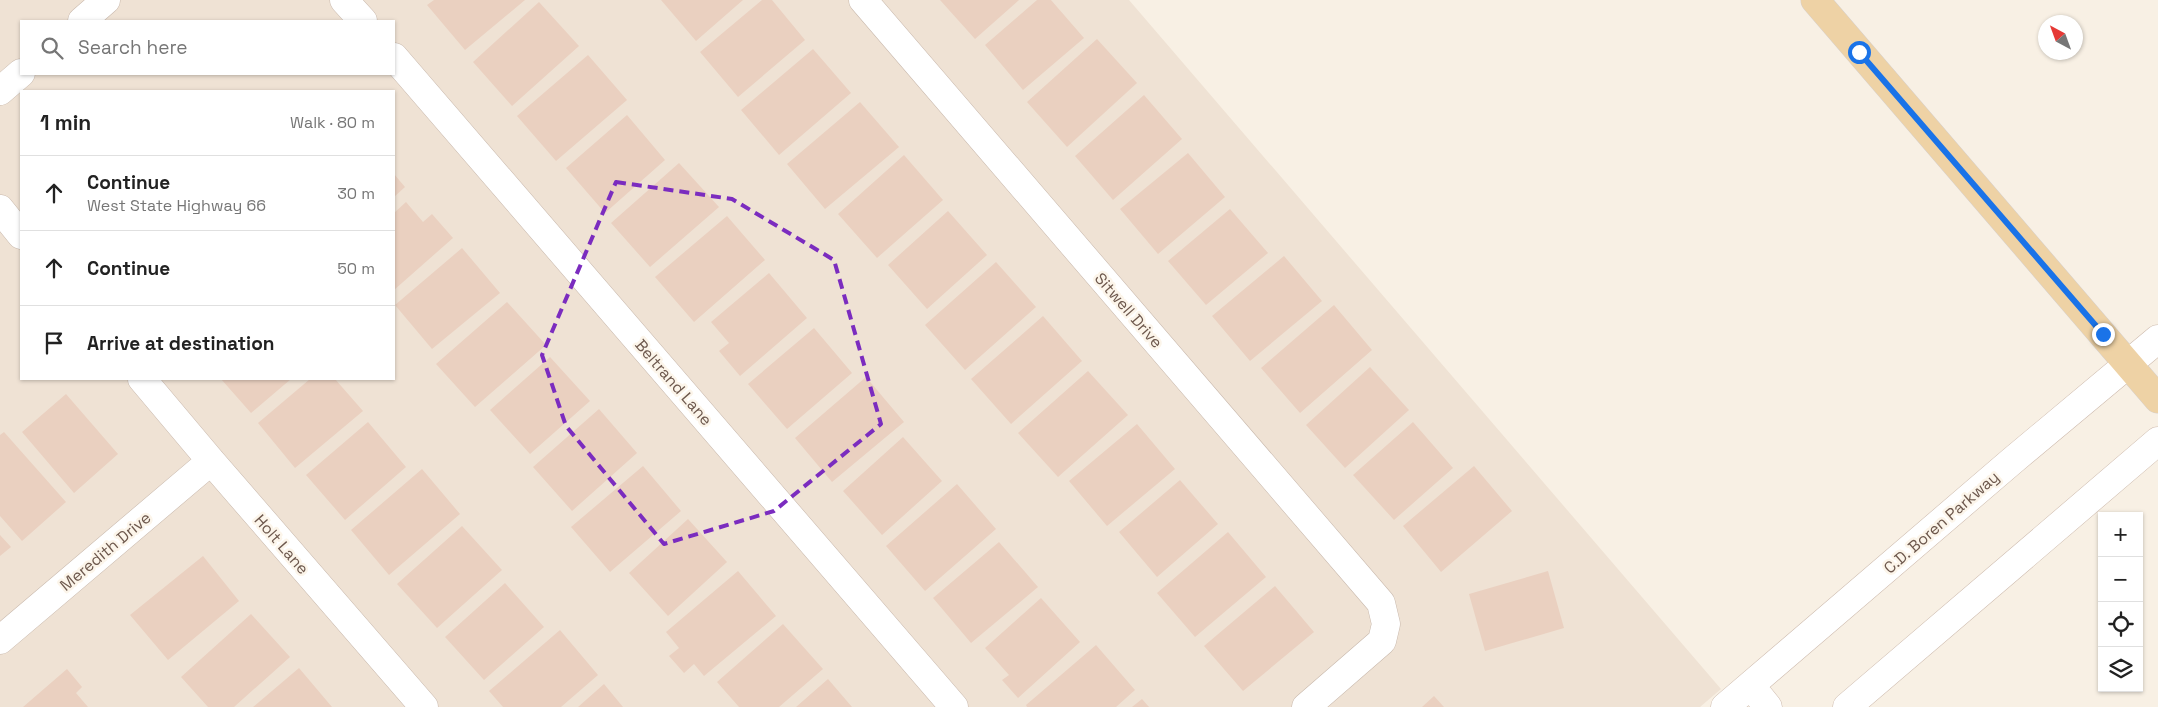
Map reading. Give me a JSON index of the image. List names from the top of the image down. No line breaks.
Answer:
{"streets":{"street":["Sitwell Drive","Beltrand Lane","C.D. Boren Parkway","Holt Lane","Meredith Drive"]},"crossings":[["Holt Lane","Meredith Drive"]],"north":"top left","page":{"search":"Search here","heading":["1 min","Walk · 80 m"],"list":[["Continue","West State Highway 66","30 m"],["Continue","50 m"],"Arrive at destination"],"map_buttons":["+","−"]}}
